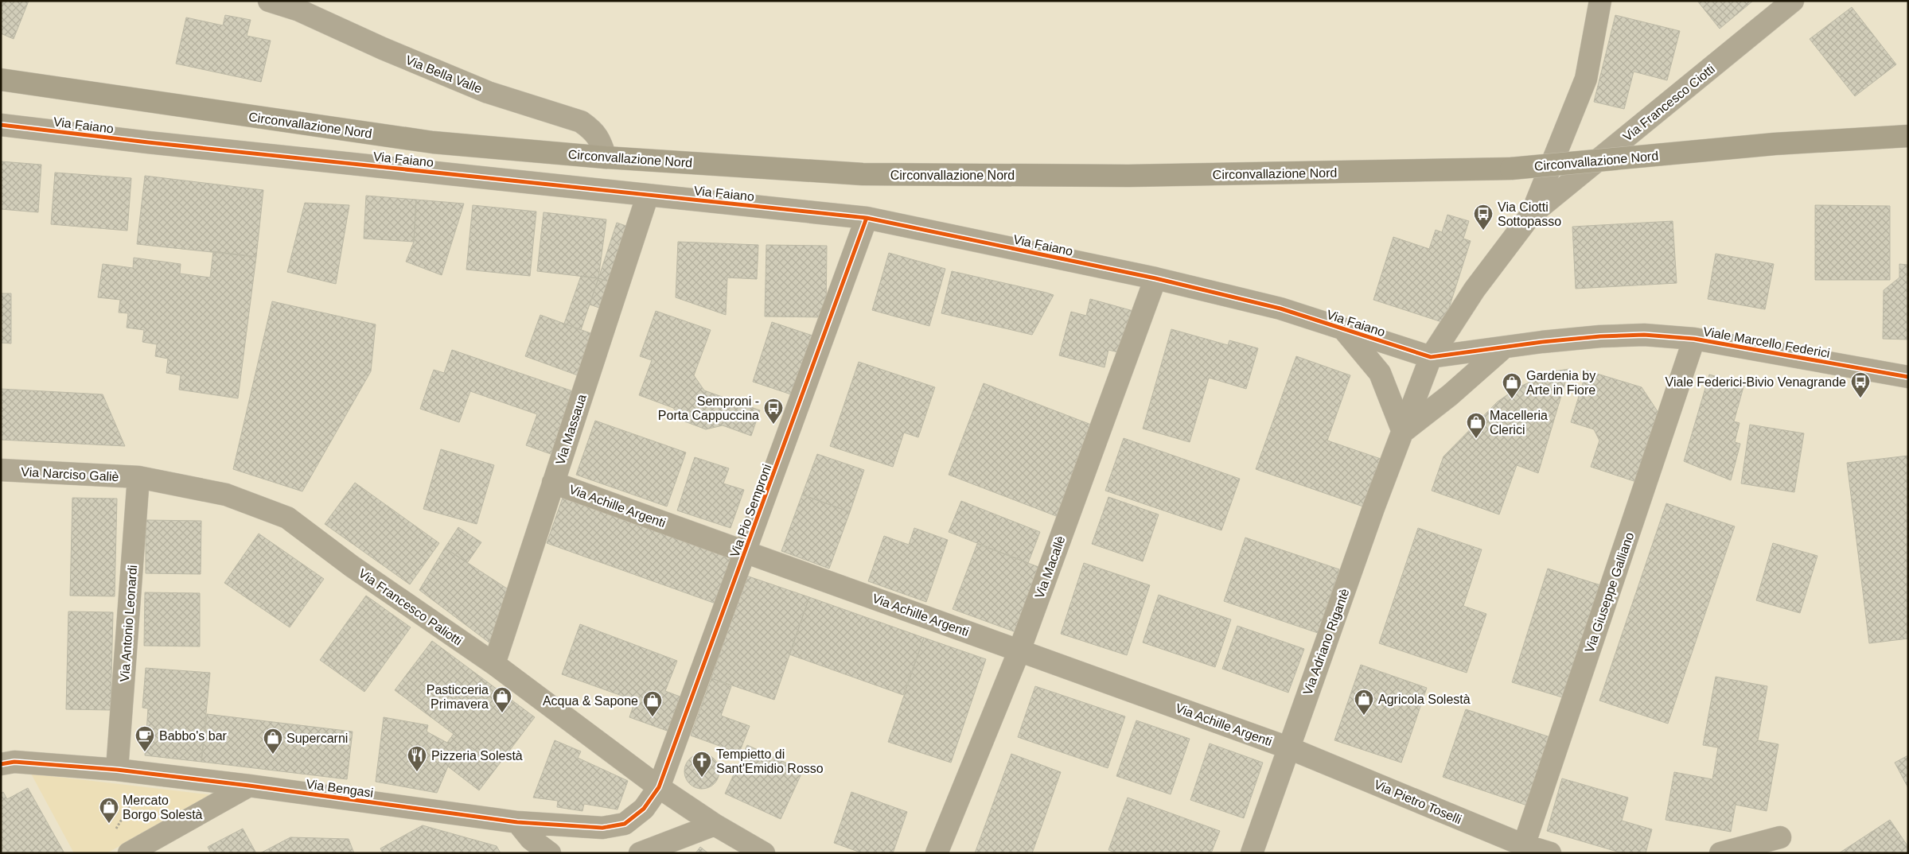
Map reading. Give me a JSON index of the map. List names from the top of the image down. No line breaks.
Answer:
{"streets":{"main road":["Circonvallazione Nord"],"street":["Via Bella Valle","Via Francesco Ciotti","Via Faiano","Viale Marcello Federici","Via Massaua","Via Narciso Galiè","Via Achille Argenti","Via Pio Semproni","Via Macallè","Via Giuseppe Galliano","Via Francesco Paliotti","Via Antonio Leonardi","Via Adriano Rigantè","Via Bengasi","Via Pietro Toselli"]},"crossings":[["Via Bella Valle","Circonvallazione Nord"],["Via Francesco Ciotti","Via Faiano"],["Via Francesco Ciotti","Viale Marcello Federici"],["Via Francesco Ciotti","Via Adriano Rigantè"],["Via Faiano","Viale Marcello Federici"],["Via Faiano","Via Massaua"],["Via Faiano","Via Pio Semproni"],["Via Faiano","Via Macallè"],["Via Faiano","Via Adriano Rigantè"],["Viale Marcello Federici","Via Giuseppe Galliano"],["Viale Marcello Federici","Via Adriano Rigantè"],["Via Massaua","Via Achille Argenti"],["Via Massaua","Via Francesco Paliotti"],["Via Narciso Galiè","Via Francesco Paliotti"],["Via Narciso Galiè","Via Antonio Leonardi"],["Via Achille Argenti","Via Pio Semproni"],["Via Achille Argenti","Via Macallè"],["Via Achille Argenti","Via Adriano Rigantè"],["Via Achille Argenti","Via Pietro Toselli"],["Via Pio Semproni","Via Francesco Paliotti"],["Via Pio Semproni","Via Bengasi"],["Via Giuseppe Galliano","Via Pietro Toselli"],["Via Francesco Paliotti","Via Antonio Leonardi"],["Via Francesco Paliotti","Via Bengasi"],["Via Antonio Leonardi","Via Bengasi"],["Via Adriano Rigantè","Via Pietro Toselli"]],"places":{"bus stop":["Via Ciotti Sottopasso","Viale Federici-Bivio Venagrande","Semproni - Porta Cappuccina"],"shop":["Gardenia by Arte in Fiore","Macelleria Clerici","Pasticceria Primavera","Agricola Solestà","Acqua & Sapone","Supercarni","Mercato Borgo Solestà"],"cafe":["Babbo's bar"],"restaurant":["Pizzeria Solestà"],"church":["Tempietto di Sant'Emidio Rosso"]}}
